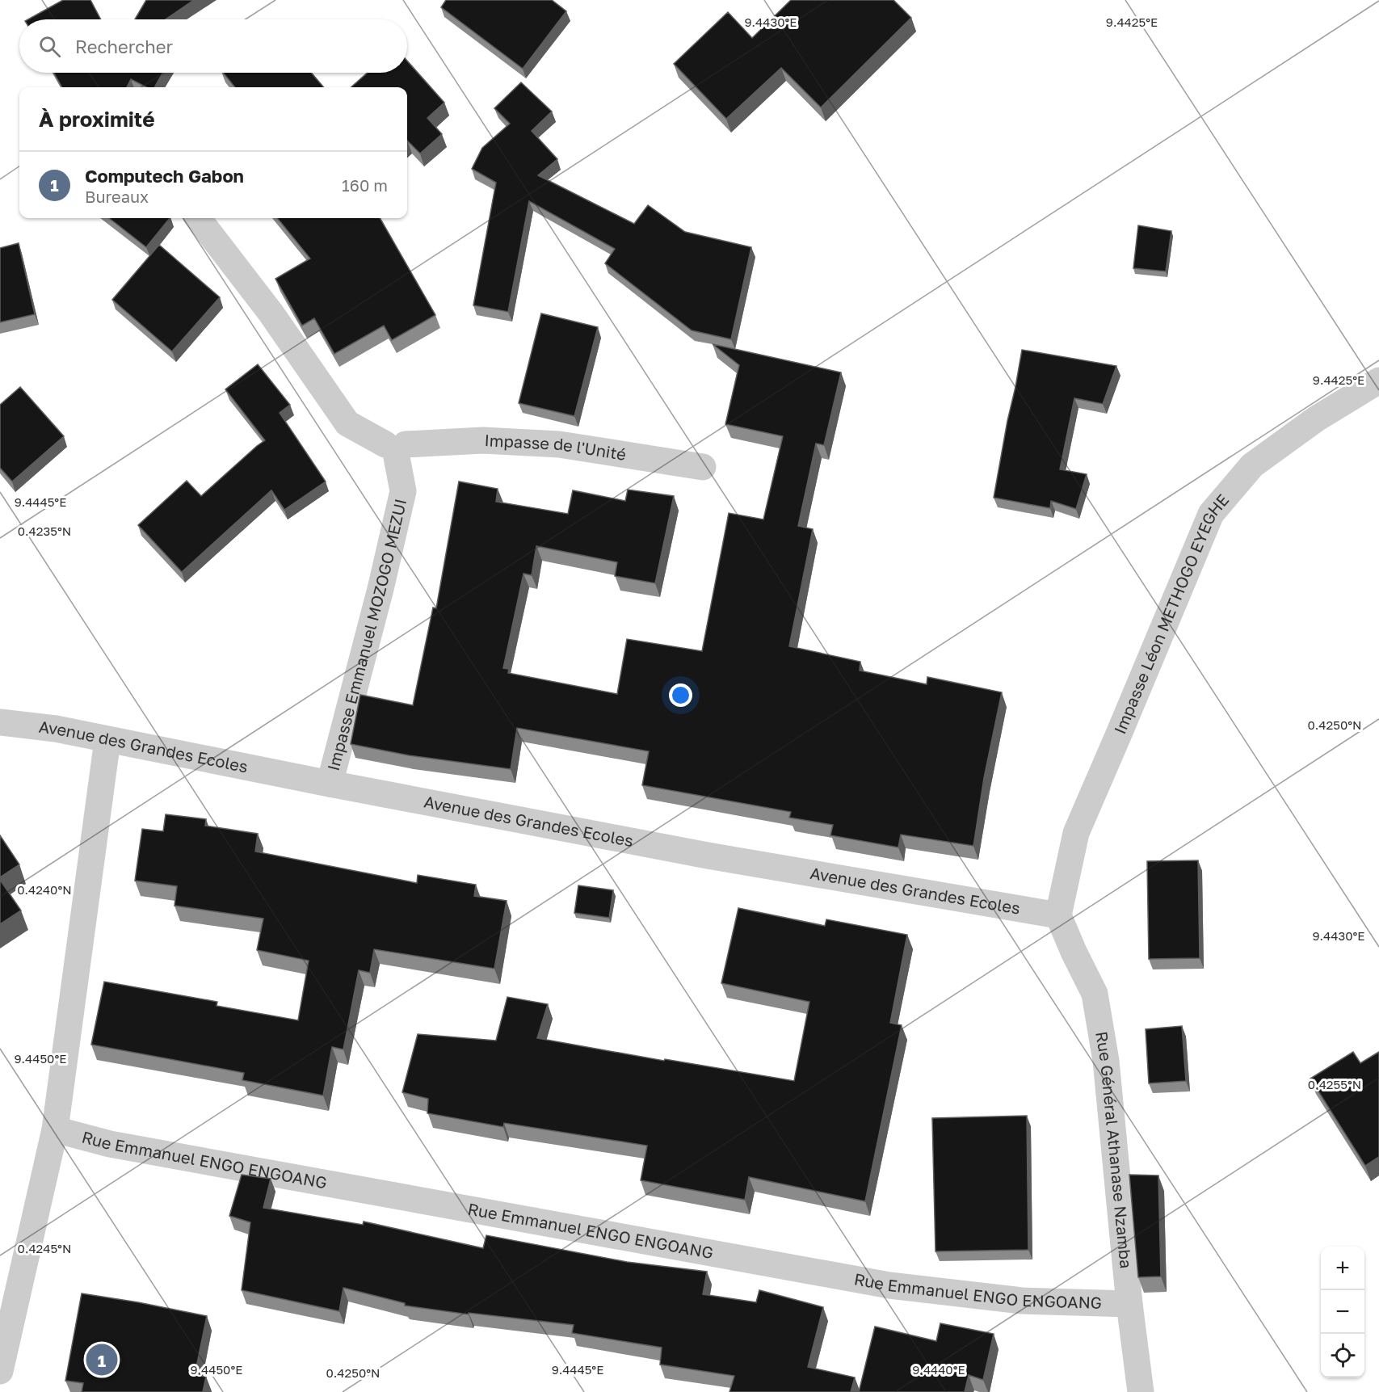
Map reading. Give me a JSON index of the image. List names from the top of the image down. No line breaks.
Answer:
{"streets":{"street":["Impasse de l'Unité","Impasse Léon METHOGO EYEGHE","Impasse Emmanuel MOZOGO MEZUI","Avenue des Grandes Ecoles","Rue Général Athanase Nzamba","Rue Emmanuel ENGO ENGOANG"]},"crossings":[["Impasse de l'Unité","Impasse Emmanuel MOZOGO MEZUI"],["Impasse Léon METHOGO EYEGHE","Avenue des Grandes Ecoles"],["Impasse Léon METHOGO EYEGHE","Rue Général Athanase Nzamba"],["Impasse Emmanuel MOZOGO MEZUI","Avenue des Grandes Ecoles"],["Avenue des Grandes Ecoles","Rue Général Athanase Nzamba"],["Rue Général Athanase Nzamba","Rue Emmanuel ENGO ENGOANG"]],"page":{"search":"Rechercher","heading":"À proximité","list":[{"mark":"1","name":"Computech Gabon","note":"Bureaux","value":"160 m"}],"map_buttons":["+","−"],"pins":"1"},"coordinates":["9.4430°E","9.4425°E","9.4445°E","0.4235°N","0.4250°N","0.4240°N","9.4450°E","0.4255°N","0.4245°N","9.4440°E"]}
